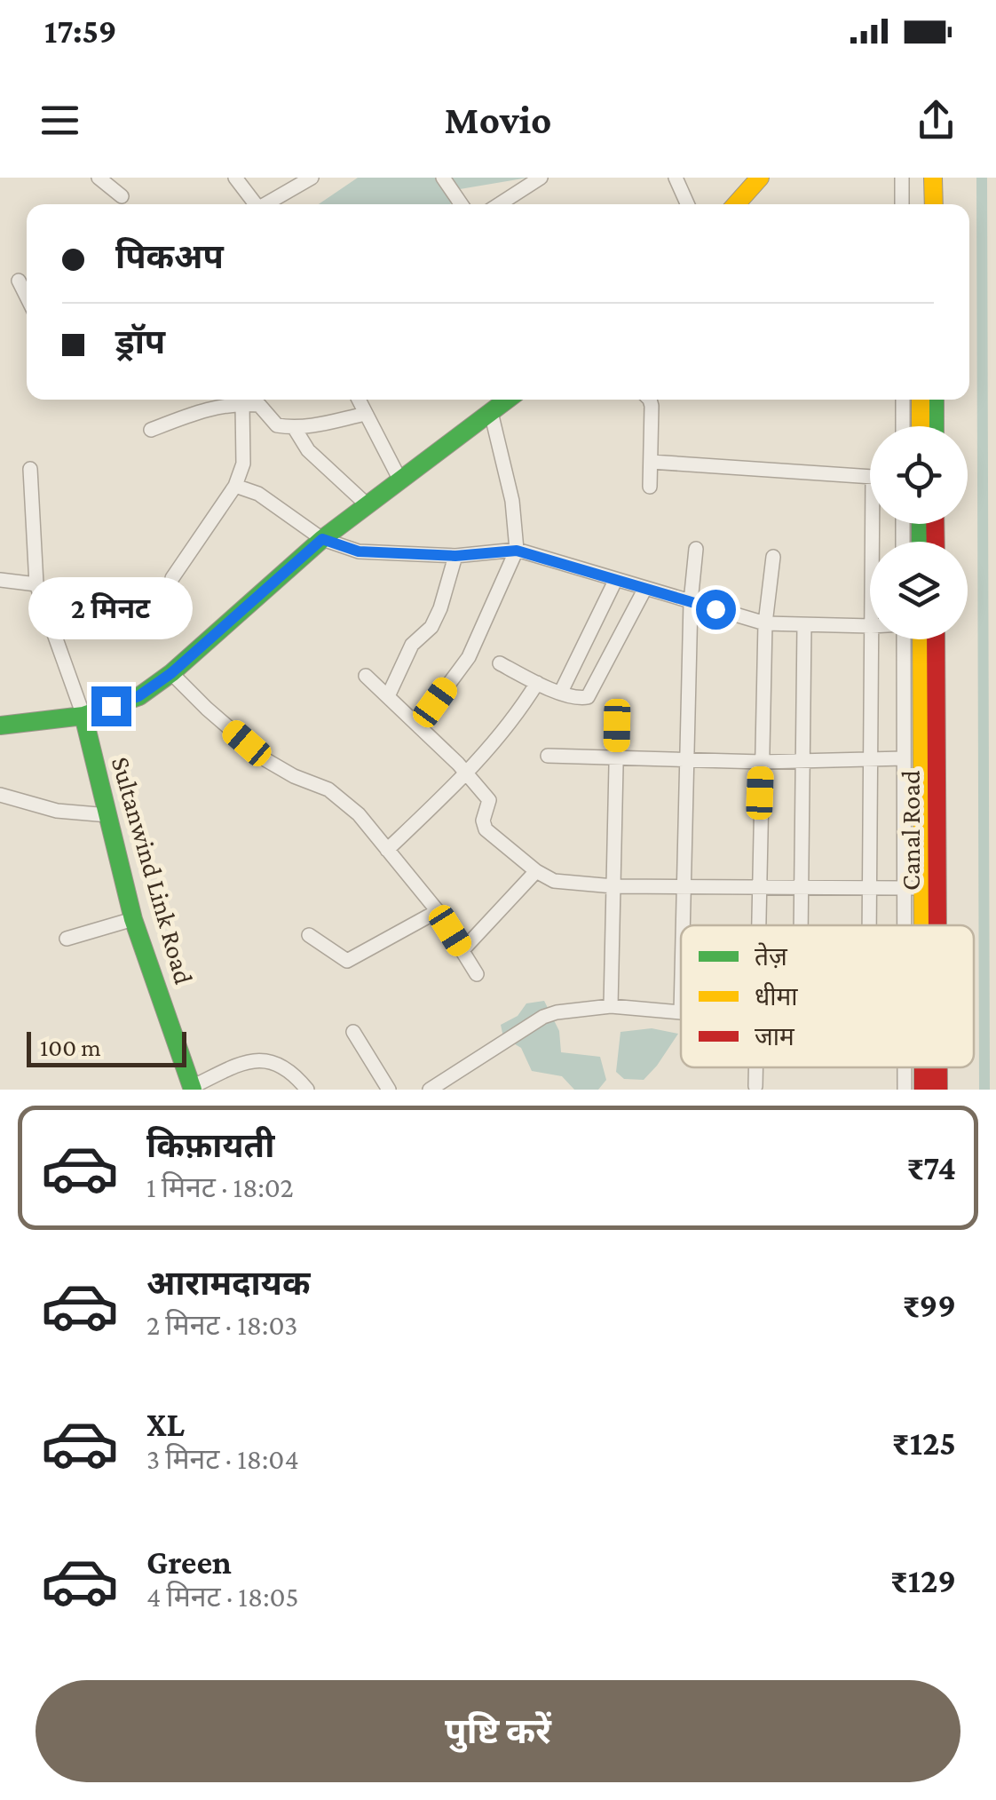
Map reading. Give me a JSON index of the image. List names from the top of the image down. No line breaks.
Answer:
{"streets":{"main road":["Canal Road","Sultanwind Link Road"]},"legend":["तेज़","धीमा","जाम"],"scale_bar":"100 m","page":{"status":"17:59","header":"Movio","banner":["पिकअप","ड्रॉप"],"bubble":"2 मिनट","scale":"100 m","list":[{"name":"किफ़ायती","note":"1 मिनट · 18:02","value":"₹74"},{"name":"आरामदायक","note":"2 मिनट · 18:03","value":"₹99"},{"name":"XL","note":"3 मिनट · 18:04","value":"₹125"},{"name":"Green","note":"4 मिनट · 18:05","value":"₹129"}],"buttons":"पुष्टि करें"}}
